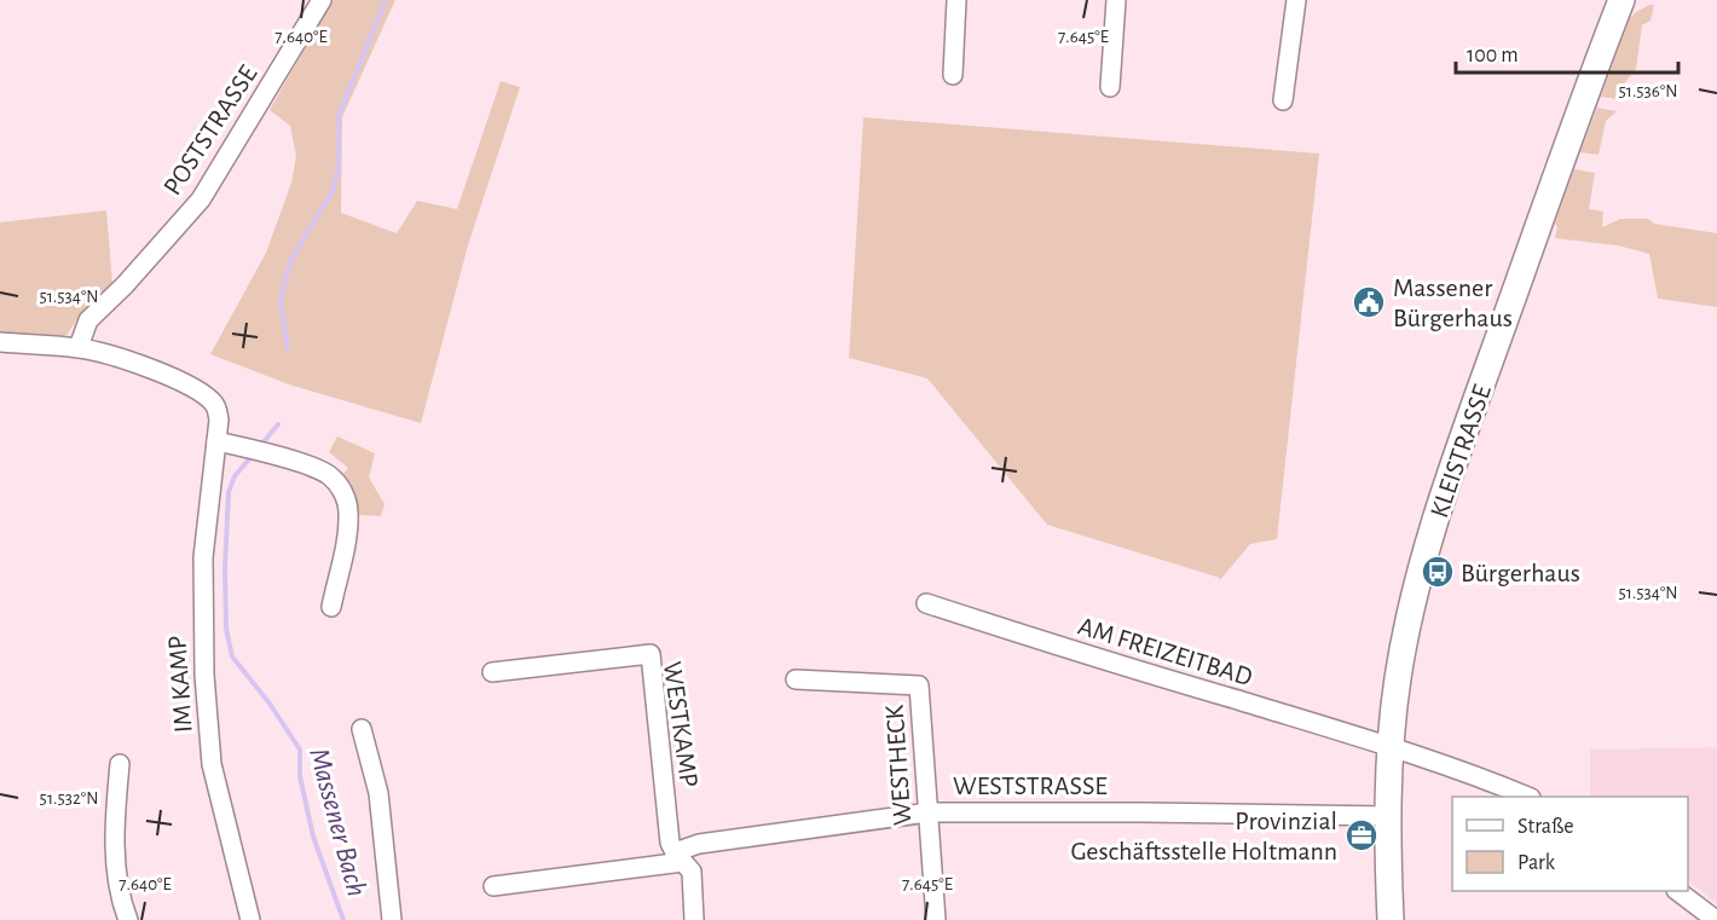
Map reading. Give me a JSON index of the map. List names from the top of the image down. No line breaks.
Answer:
{"streets":{"main road":["KLEISTRASSE"],"street":["POSTSTRASSE","AM FREIZEITBAD","IM KAMP","WESTKAMP","WESTHECK","WESTSTRASSE"]},"crossings":[["POSTSTRASSE","IM KAMP"],["KLEISTRASSE","AM FREIZEITBAD"],["KLEISTRASSE","WESTSTRASSE"],["WESTKAMP","WESTSTRASSE"],["WESTHECK","WESTSTRASSE"]],"water":["Massener Bach"],"places":{"public building":["Massener Bürgerhaus"],"bus stop":["Bürgerhaus"],"office":["Provinzial Geschäftsstelle Holtmann"]},"legend":["Straße","Park"],"scale_bar":"100 m","coordinates":["7.640°E","7.645°E","51.536°N","51.534°N","51.532°N"]}
